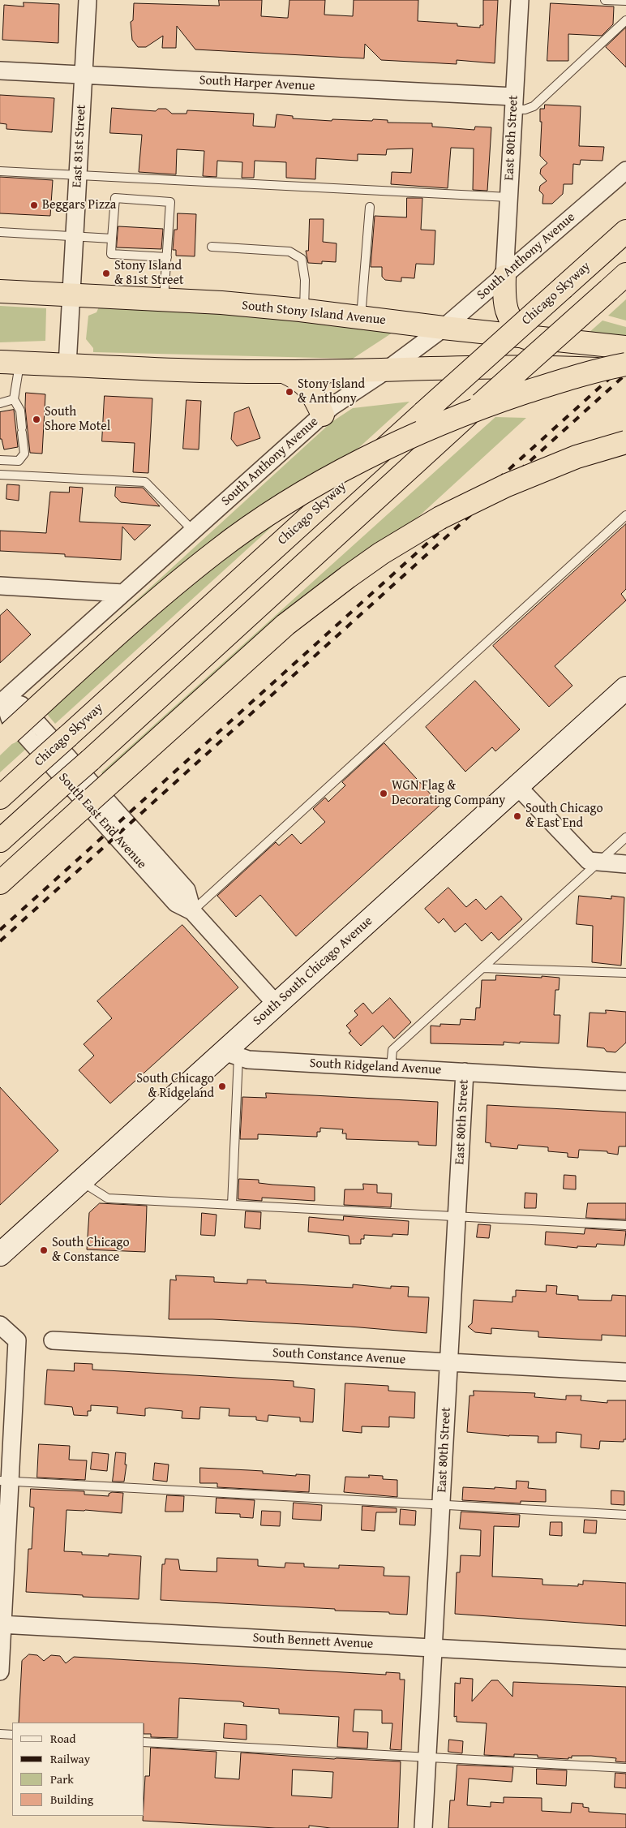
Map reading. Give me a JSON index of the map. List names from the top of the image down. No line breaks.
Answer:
{"streets":{"highway":["Chicago Skyway","South Stony Island Avenue"],"main road":["South South Chicago Avenue"],"street":["South Harper Avenue","East 80th Street","East 81st Street","South Anthony Avenue","South East End Avenue","South Ridgeland Avenue","South Constance Avenue","South Bennett Avenue"]},"crossings":[["South Harper Avenue","East 80th Street"],["South Harper Avenue","East 81st Street"],["East 80th Street","South Anthony Avenue"],["East 80th Street","South Ridgeland Avenue"],["East 80th Street","South Constance Avenue"],["East 80th Street","South Bennett Avenue"],["East 81st Street","South Stony Island Avenue"],["South Anthony Avenue","South Stony Island Avenue"],["South Anthony Avenue","South East End Avenue"],["South East End Avenue","South South Chicago Avenue"],["South South Chicago Avenue","South Ridgeland Avenue"]],"places":["Beggars Pizza","Stony Island & 81st Street","Stony Island & Anthony","South Shore Motel","WGN Flag & Decorating Company","South Chicago & East End","South Chicago & Ridgeland","South Chicago & Constance"],"legend":["Road","Railway","Park","Building"]}
